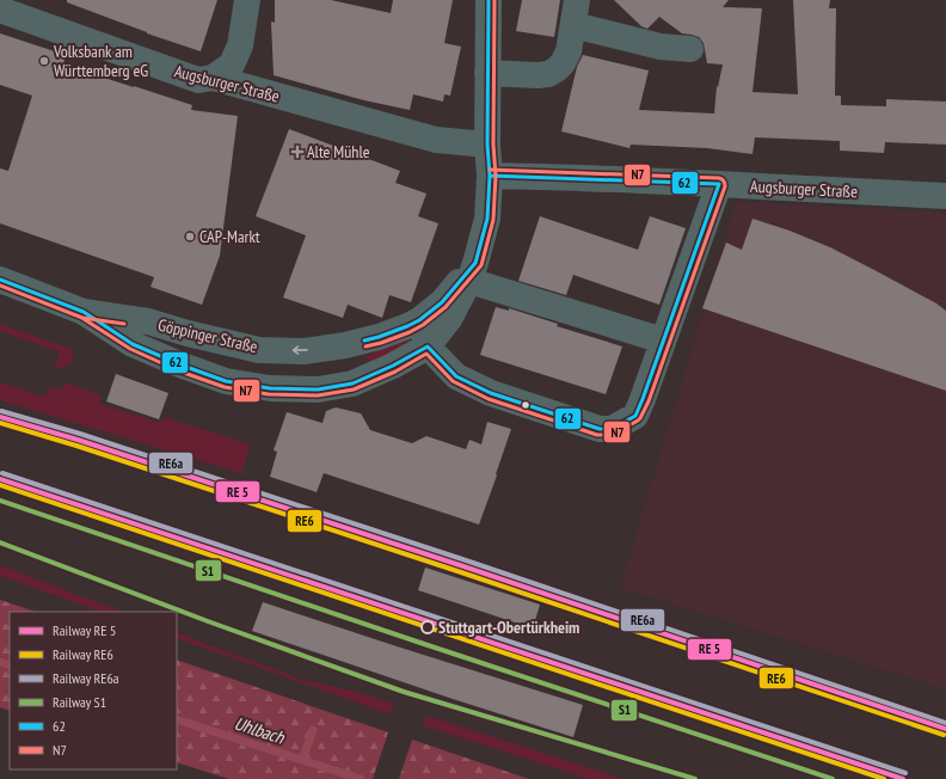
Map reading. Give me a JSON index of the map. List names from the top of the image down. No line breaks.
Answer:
{"streets":{"street":["Augsburger Straße","Göppinger Straße"]},"crossings":[["Augsburger Straße","Göppinger Straße"]],"water":["Uhlbach"],"places":{"other":["Volksbank am Württemberg eG","CAP-Markt","Stuttgart-Obertürkheim"],"health":["Alte Mühle"]},"lines":["transit line 62","transit line N7","rail line RE6a","rail line RE6","rail line S1"],"legend":["Railway RE 5","Railway RE6","Railway RE6a","Railway S1","62","N7"]}
